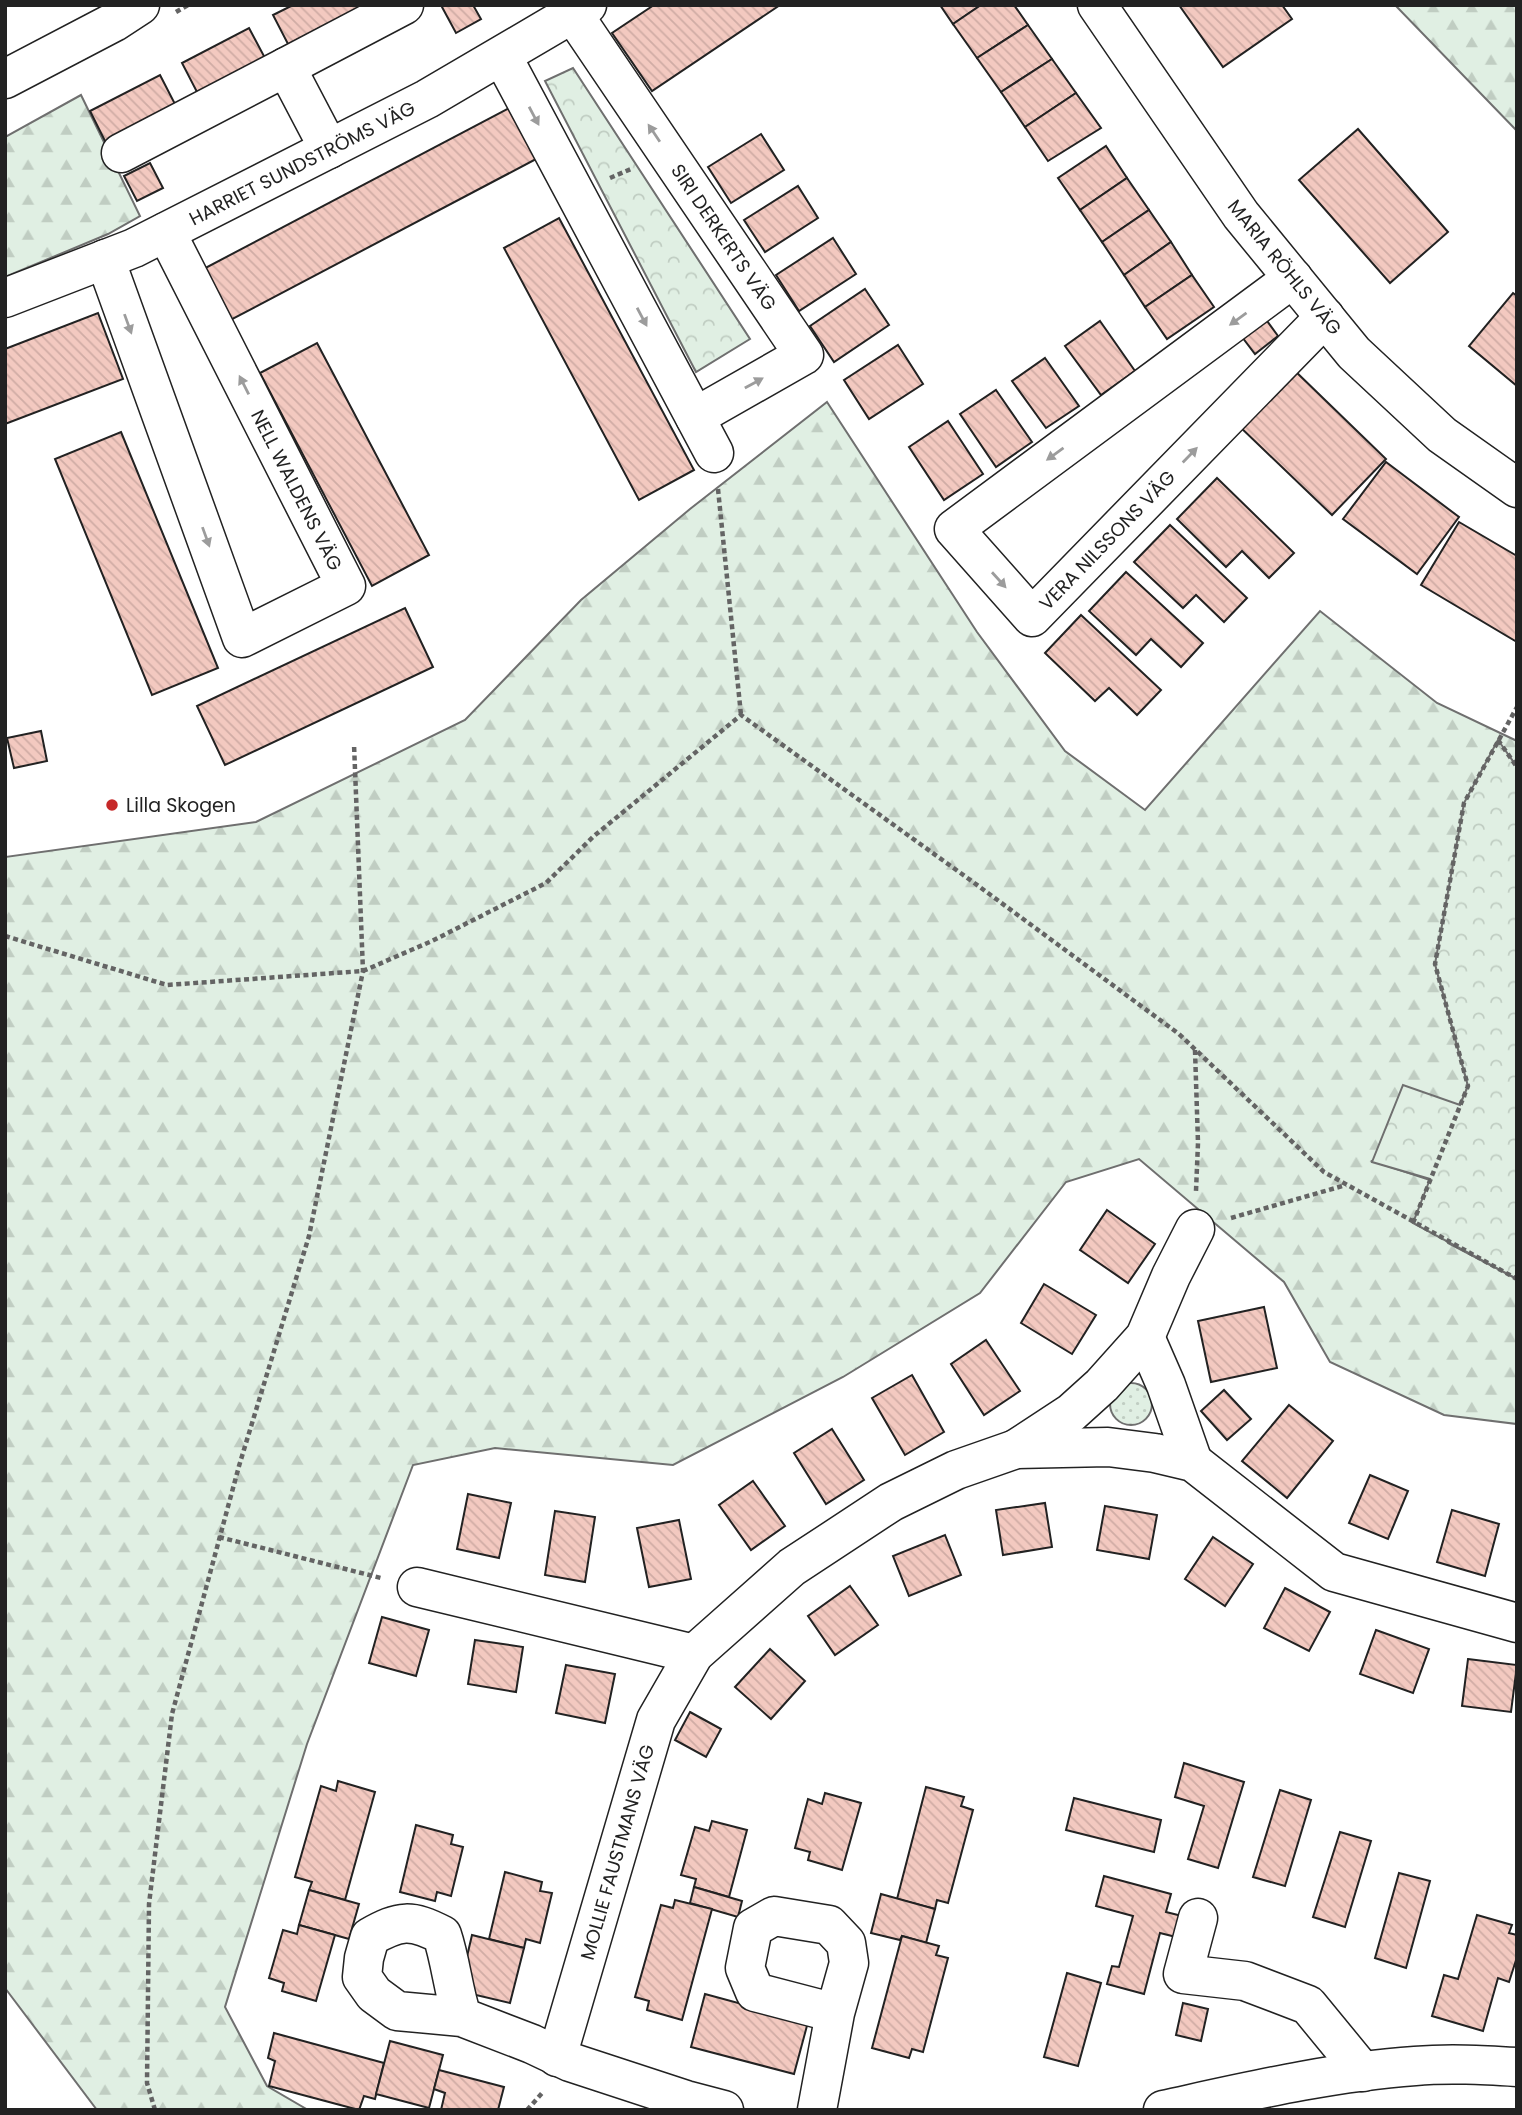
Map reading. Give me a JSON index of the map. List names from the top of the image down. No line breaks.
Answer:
{"streets":{"street":["HARRIET SUNDSTRÖMS VÄG","SIRI DERKERTS VÄG","MARIA RÖHLS VÄG","NELL WALDENS VÄG","VERA NILSSONS VÄG","MOLLIE FAUSTMANS VÄG"]},"crossings":[["HARRIET SUNDSTRÖMS VÄG","SIRI DERKERTS VÄG"],["HARRIET SUNDSTRÖMS VÄG","NELL WALDENS VÄG"],["MARIA RÖHLS VÄG","VERA NILSSONS VÄG"]],"places":["Lilla Skogen"]}
